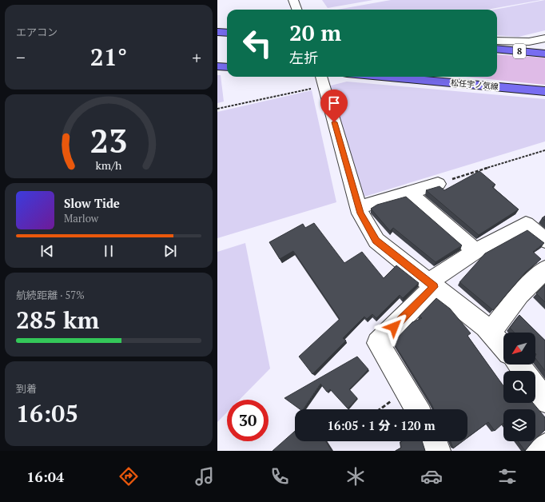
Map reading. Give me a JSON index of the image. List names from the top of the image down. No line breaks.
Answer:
{"streets":{"main road":["8","松任宇ノ気線"]},"north":"bottom left","page":{"tile":["エアコン",["航続距離 · 57%","285 km"],["到着","16:05"]],"turn":["20 m","左折"],"heat":["−","21°","+"],"song":["Slow Tide","Marlow"],"limit":"30","trip":"16:05 · 1 分 · 120 m","tabs":"16:04","gauge":["23","km/h"]}}
